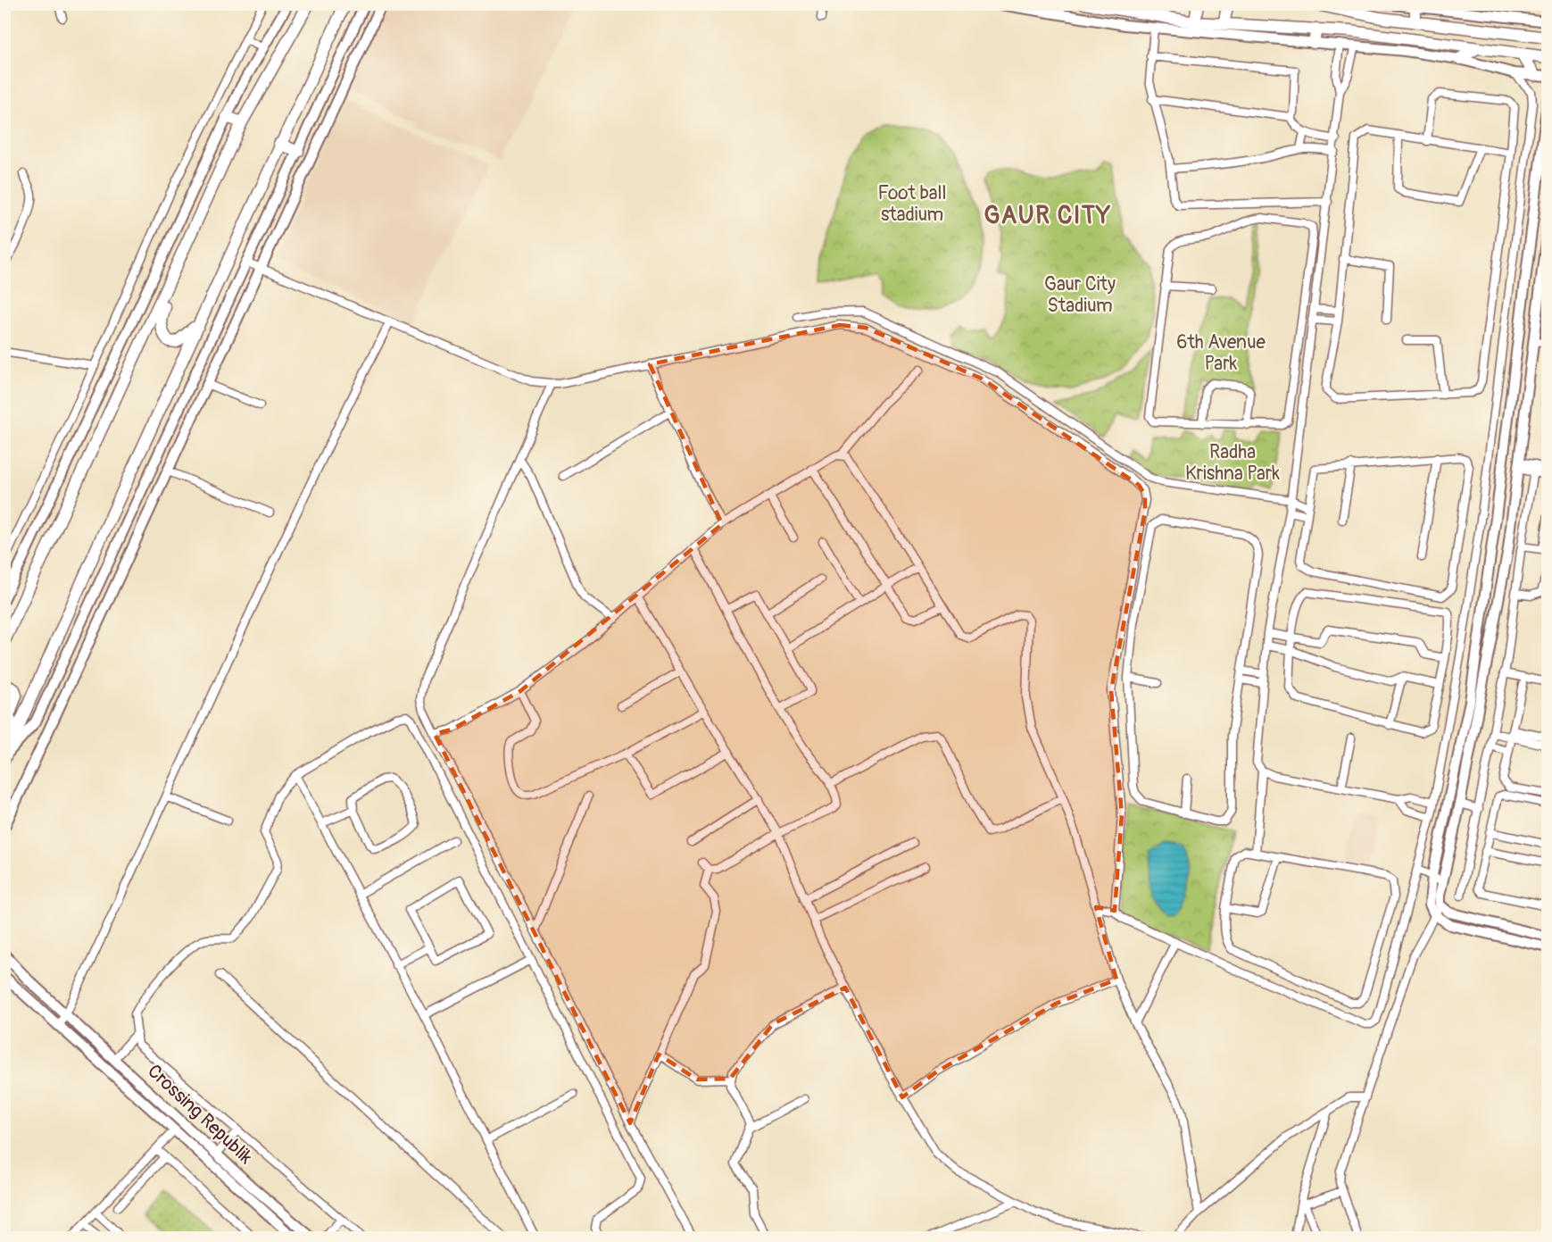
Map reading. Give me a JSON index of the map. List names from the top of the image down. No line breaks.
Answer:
{"streets":{"street":["Crossing Republik"]},"districts":["GAUR CITY"],"parks":["Foot ball stadium","Gaur City Stadium","6th Avenue Park","Radha Krishna Park"]}
